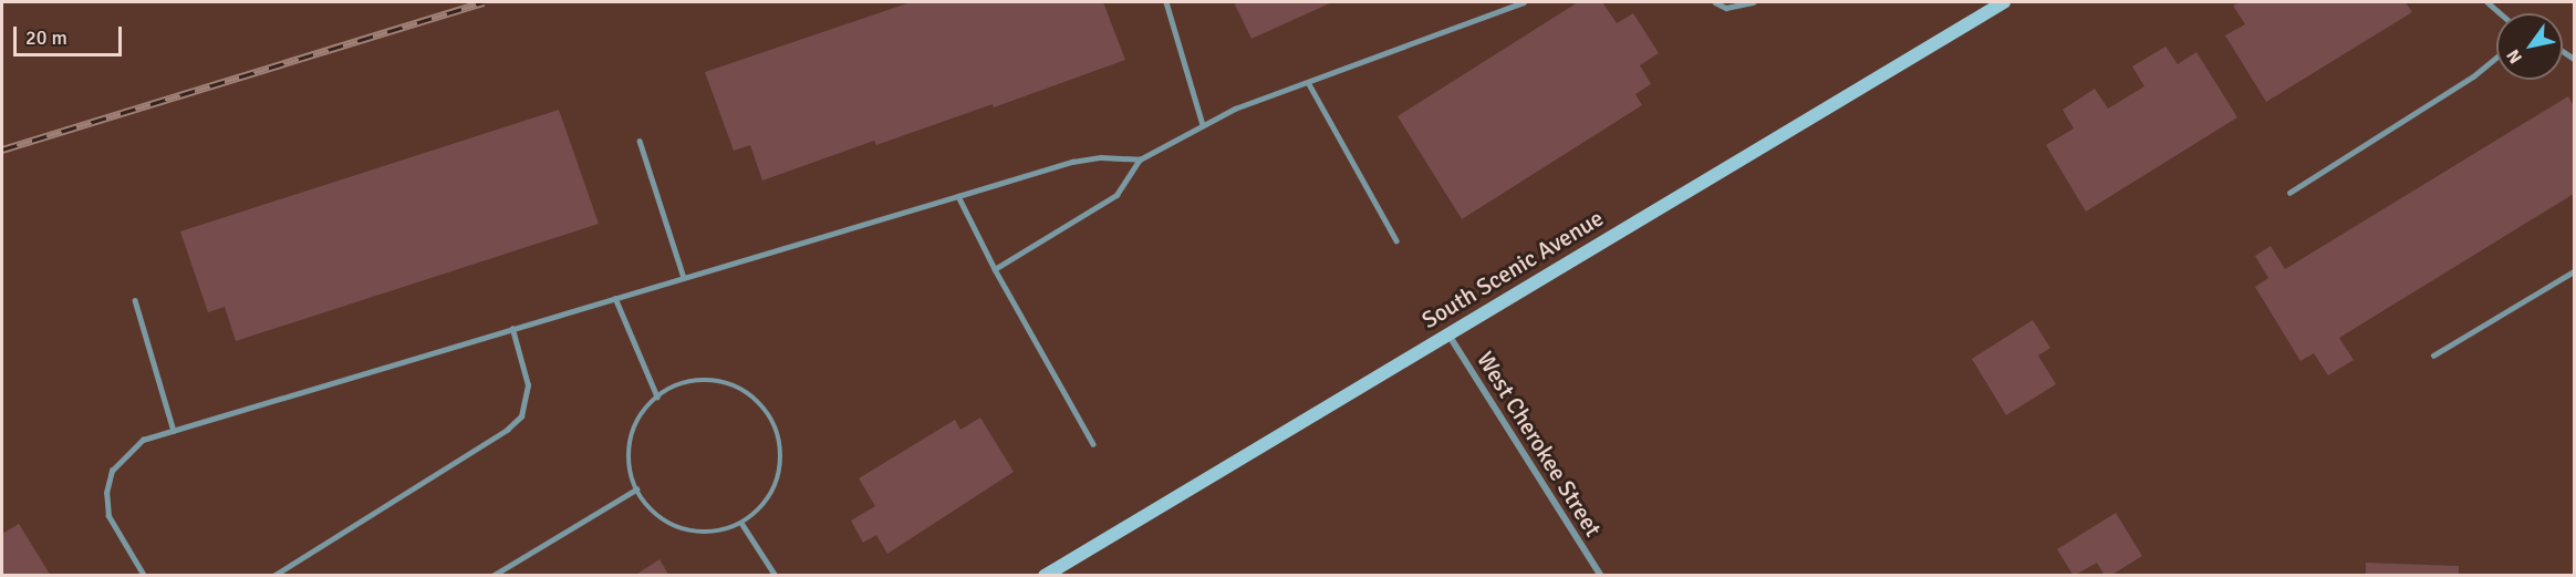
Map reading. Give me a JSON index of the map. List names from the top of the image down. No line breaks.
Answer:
{"streets":{"main road":["South Scenic Avenue"],"street":["West Cherokee Street"]},"crossings":[["South Scenic Avenue","West Cherokee Street"]],"scale_bar":"20 m","north":"bottom left"}
